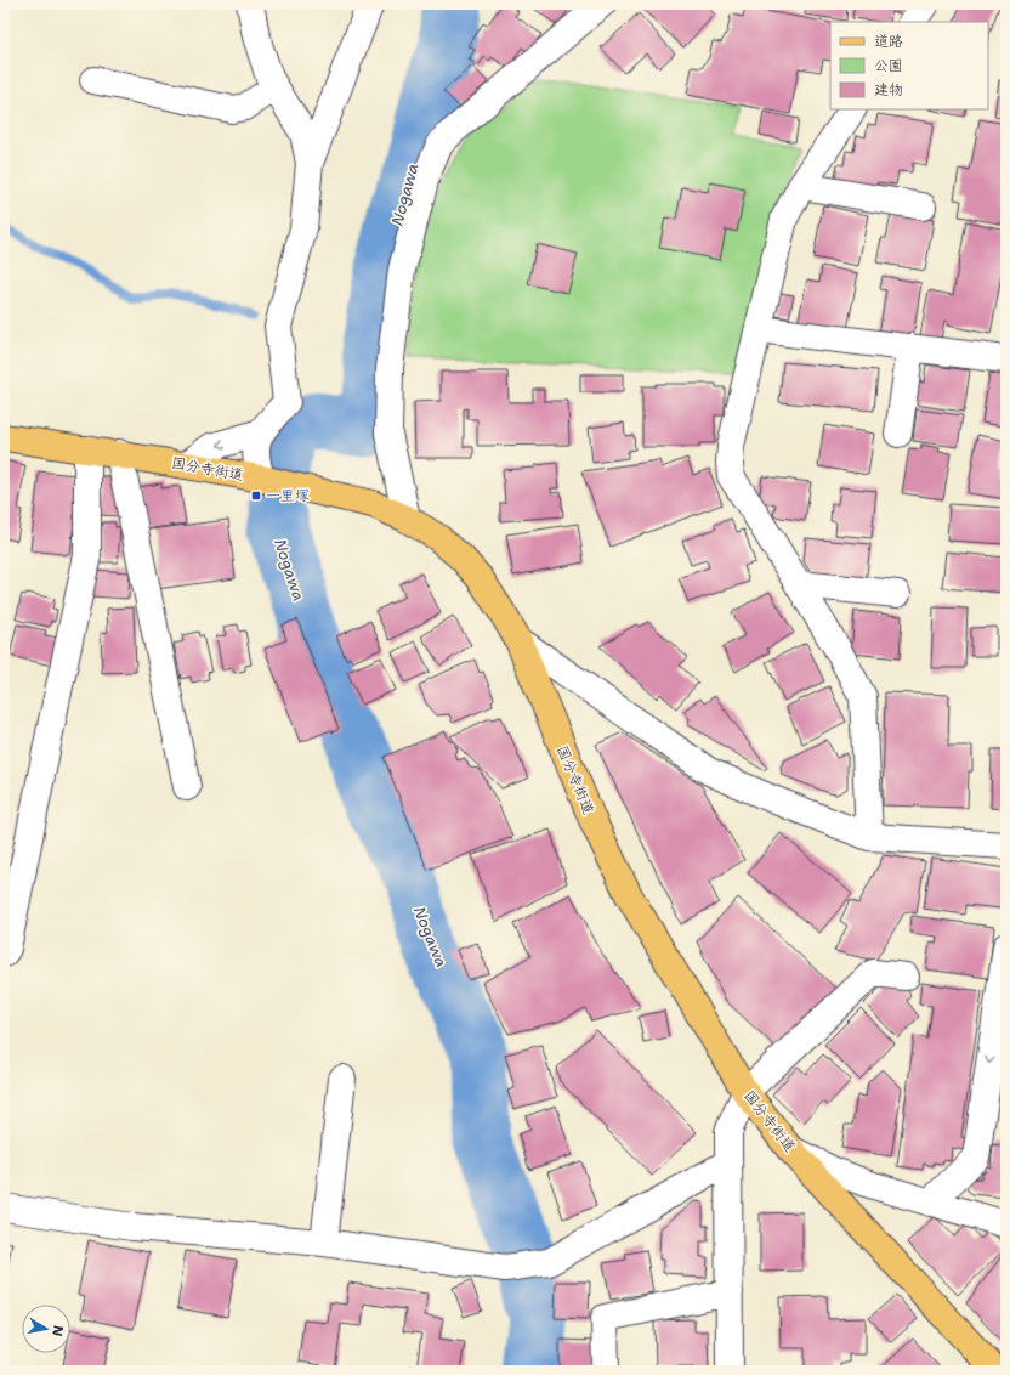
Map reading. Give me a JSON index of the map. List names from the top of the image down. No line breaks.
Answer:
{"streets":{"main road":["国分寺街道"]},"water":["Nogawa"],"places":{"transit":["一里塚"]},"legend":["道路","公園","建物"],"north":"right"}
